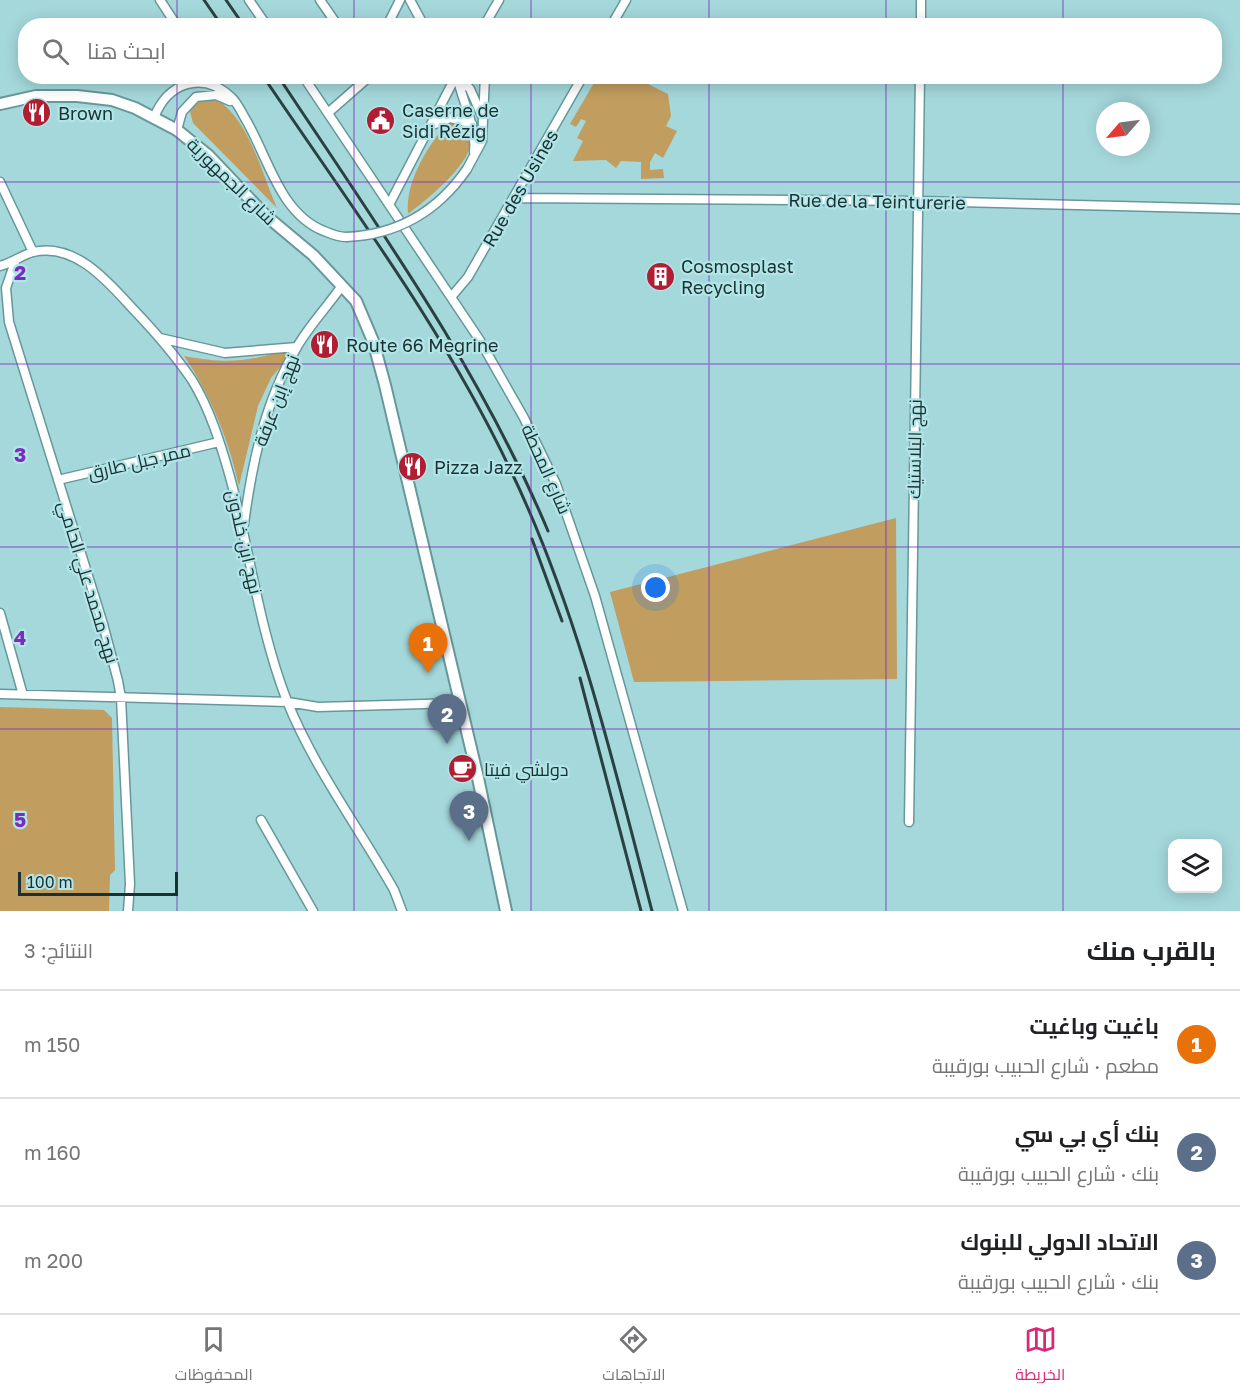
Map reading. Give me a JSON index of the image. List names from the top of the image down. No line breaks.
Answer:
{"streets":{"street":["شارع الجمهورية","Rue des Usines","Rue de la Teinturerie","نهج إبن عرفة","نهج البلاستيك","ممر جبل طارق","شارع المحطة","نهج ابن خلدون","نهج محمد علي الحامي"]},"crossings":[["شارع الجمهورية","نهج إبن عرفة"],["Rue des Usines","Rue de la Teinturerie"],["Rue des Usines","شارع المحطة"],["Rue de la Teinturerie","نهج البلاستيك"],["نهج إبن عرفة","نهج ابن خلدون"],["ممر جبل طارق","نهج ابن خلدون"],["ممر جبل طارق","نهج محمد علي الحامي"]],"places":{"restaurant":["Brown","Route 66 Megrine","Pizza Jazz"],"public building":["Caserne de Sidi Rézig"],"building":["Cosmosplast Recycling"],"cafe":["دولشي فيتا"]},"scale_bar":"100 m","north":"bottom left","page":{"search":"ابحث هنا","pins":["1","2","3"],"scale":"100 m","heading":["بالقرب منك","النتائج: 3"],"list":[{"mark":"1","name":"باغيت وباغيت","note":"مطعم · شارع الحبيب بورقيبة","value":"150 m"},{"mark":"2","name":"بنك أي بي سي","note":"بنك · شارع الحبيب بورقيبة","value":"160 m"},{"mark":"3","name":"الاتحاد الدولي للبنوك","note":"بنك · شارع الحبيب بورقيبة","value":"200 m"}],"nav":["الخريطة","الاتجاهات","المحفوظات"]},"grid":{"rows":["2","3","4","5"]}}
